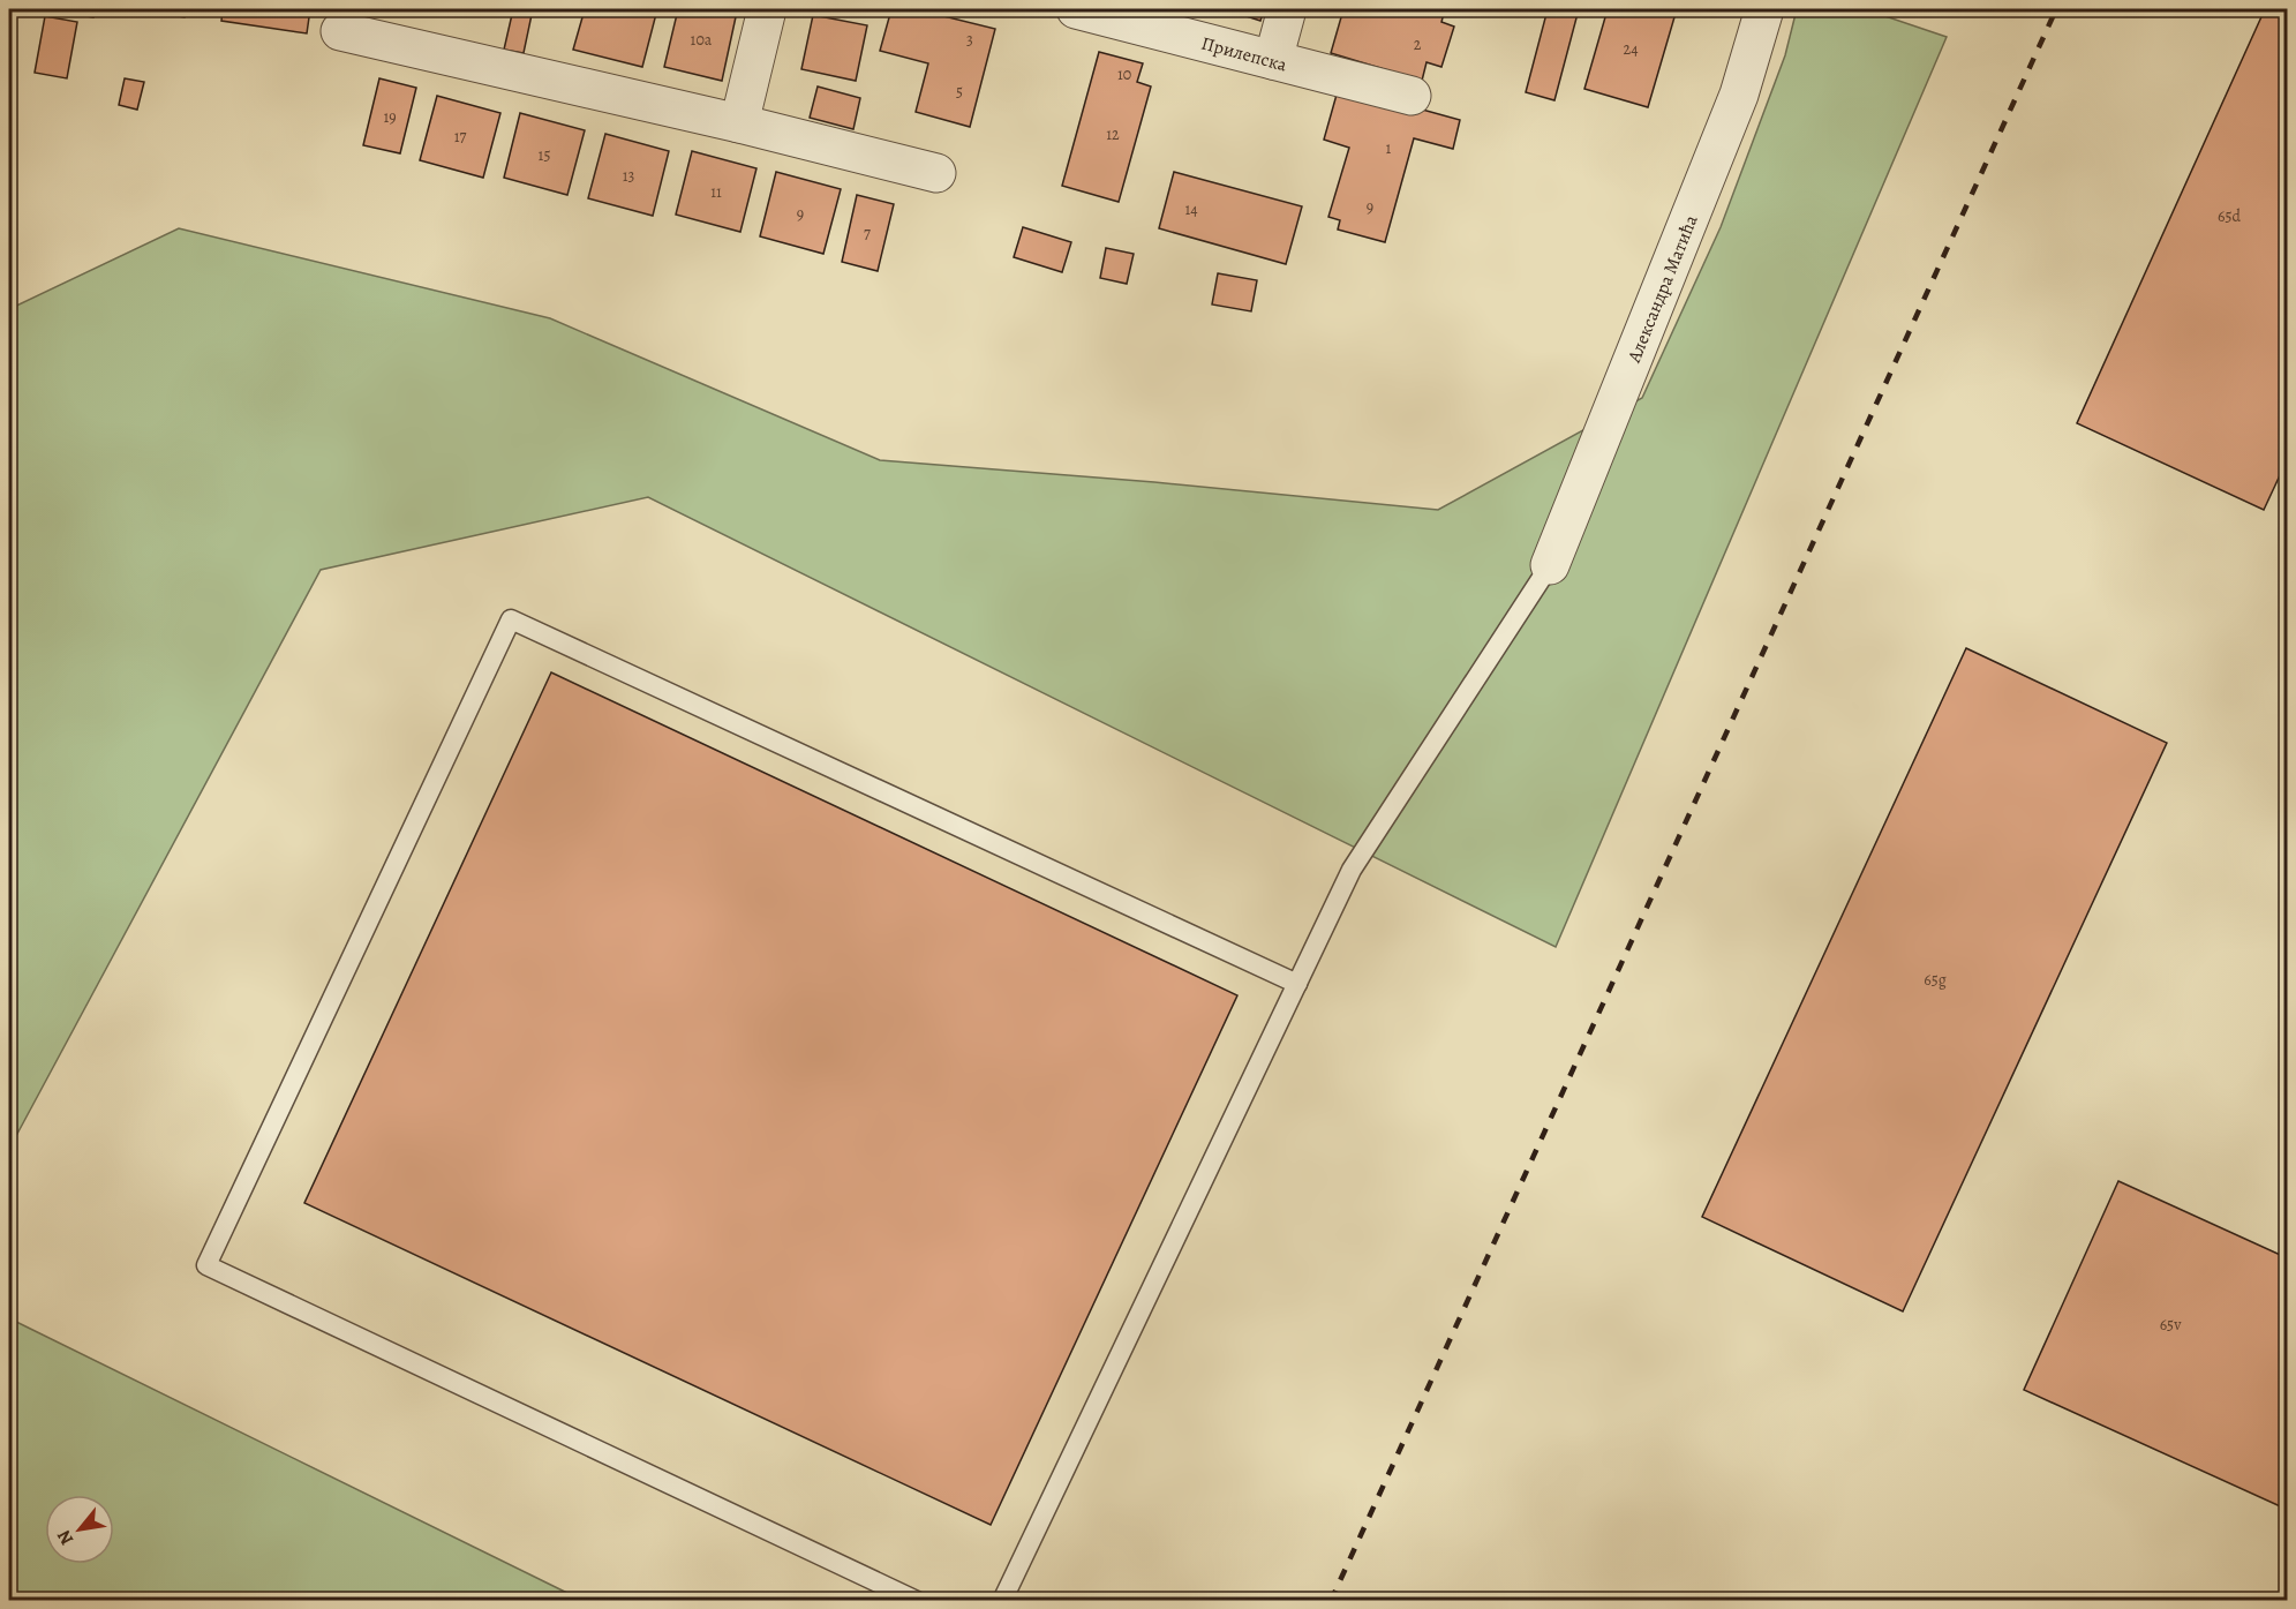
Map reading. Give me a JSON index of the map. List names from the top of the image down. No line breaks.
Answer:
{"streets":{"street":["Прилепска","Александра Матића"]},"house_numbers":["10a","3","2","24","10","5","19","12","17","1","15","13","11","9","14","9","65d","7","65g","65v"],"north":"bottom left"}
